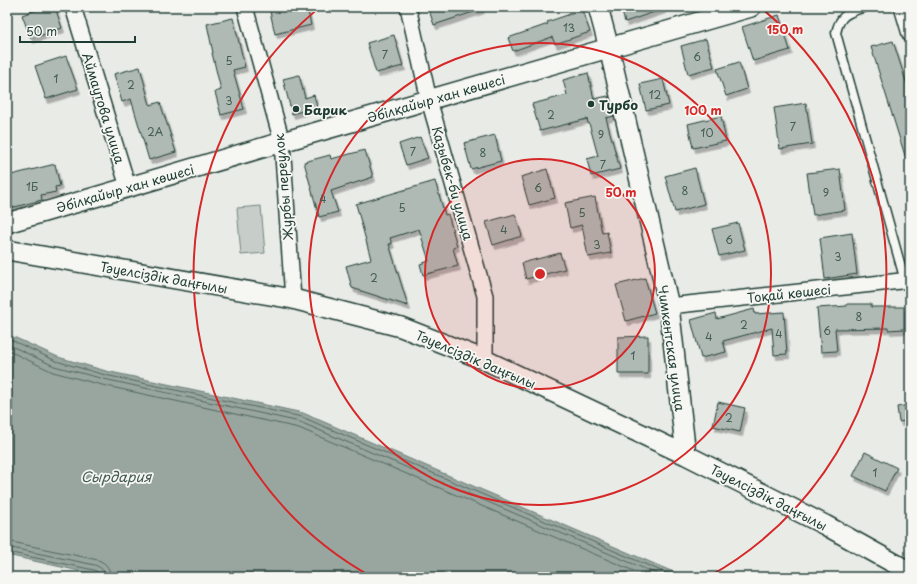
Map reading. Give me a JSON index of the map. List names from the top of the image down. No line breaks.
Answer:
{"streets":{"street":["Әбілқайыр хан көшесі","Аймаутова улица","Казыбек-би улица","Журбы переулок","Тәуелсіздік даңғылы","Тоқай көшесі","Чимкентская улица"]},"crossings":[["Әбілқайыр хан көшесі","Аймаутова улица"],["Әбілқайыр хан көшесі","Казыбек-би улица"],["Әбілқайыр хан көшесі","Журбы переулок"],["Әбілқайыр хан көшесі","Чимкентская улица"],["Казыбек-би улица","Тәуелсіздік даңғылы"],["Журбы переулок","Тәуелсіздік даңғылы"],["Тәуелсіздік даңғылы","Чимкентская улица"],["Тоқай көшесі","Чимкентская улица"]],"water":["Сырдария"],"places":["Турбо","Барик"],"house_numbers":["13","7","6","5","1","2","12","3","2","7","2А","10","9","7","8","7","1Б","6","8","9","4","5","5","4","6","3","3","2","8","2","6","4","4","1","2","1"],"scale_bar":"50 m","rings":["150 m","100 m","50 m"]}
